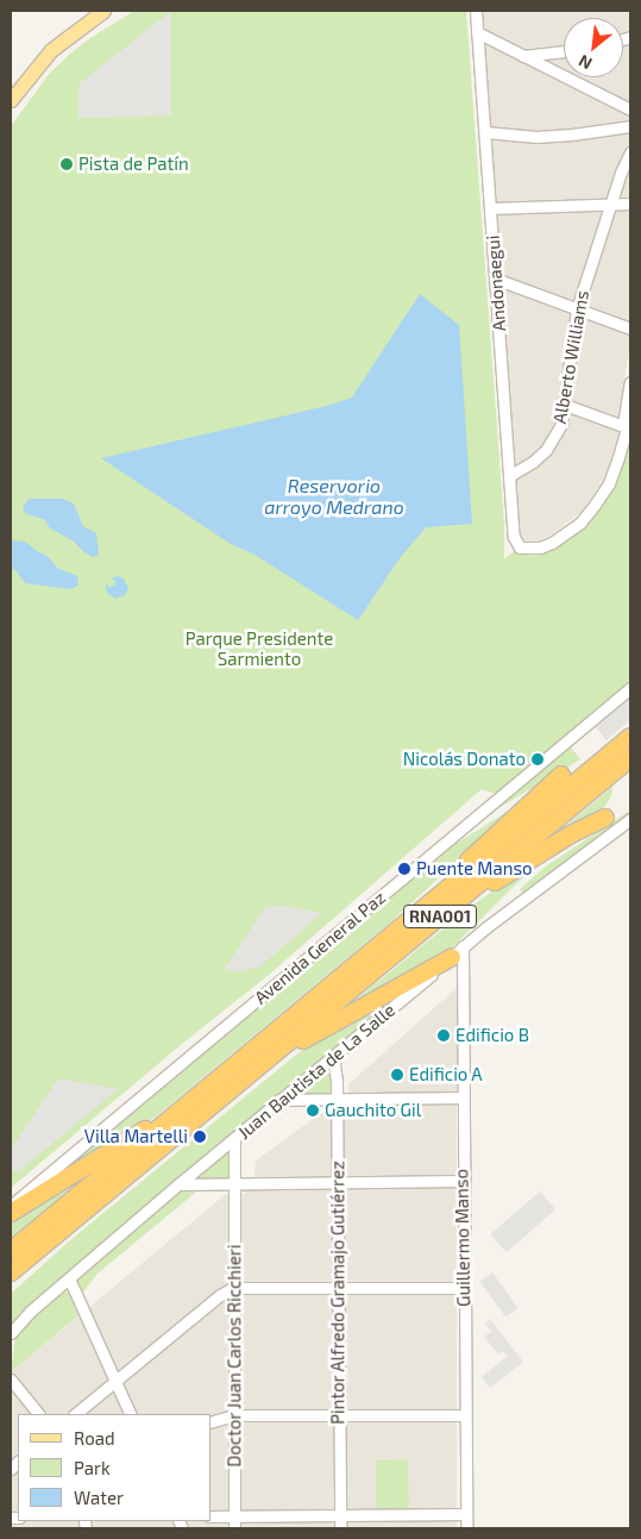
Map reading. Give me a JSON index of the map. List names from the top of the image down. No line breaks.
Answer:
{"streets":{"highway":["RNA001","Avenida General Paz"],"street":["Andonaegui","Alberto Williams","Juan Bautista de La Salle","Guillermo Manso","Pintor Alfredo Gramajo Gutiérrez","Doctor Juan Carlos Ricchieri"]},"crossings":[["Andonaegui","Alberto Williams"],["Juan Bautista de La Salle","Guillermo Manso"],["Juan Bautista de La Salle","Pintor Alfredo Gramajo Gutiérrez"],["Juan Bautista de La Salle","Doctor Juan Carlos Ricchieri"]],"water":["Reservorio arroyo Medrano"],"parks":["Parque Presidente Sarmiento"],"places":["Pista de Patín","Nicolás Donato","Puente Manso","Edificio B","Edificio A","Gauchito Gil","Villa Martelli"],"legend":["Road","Park","Water"],"north":"bottom left"}
